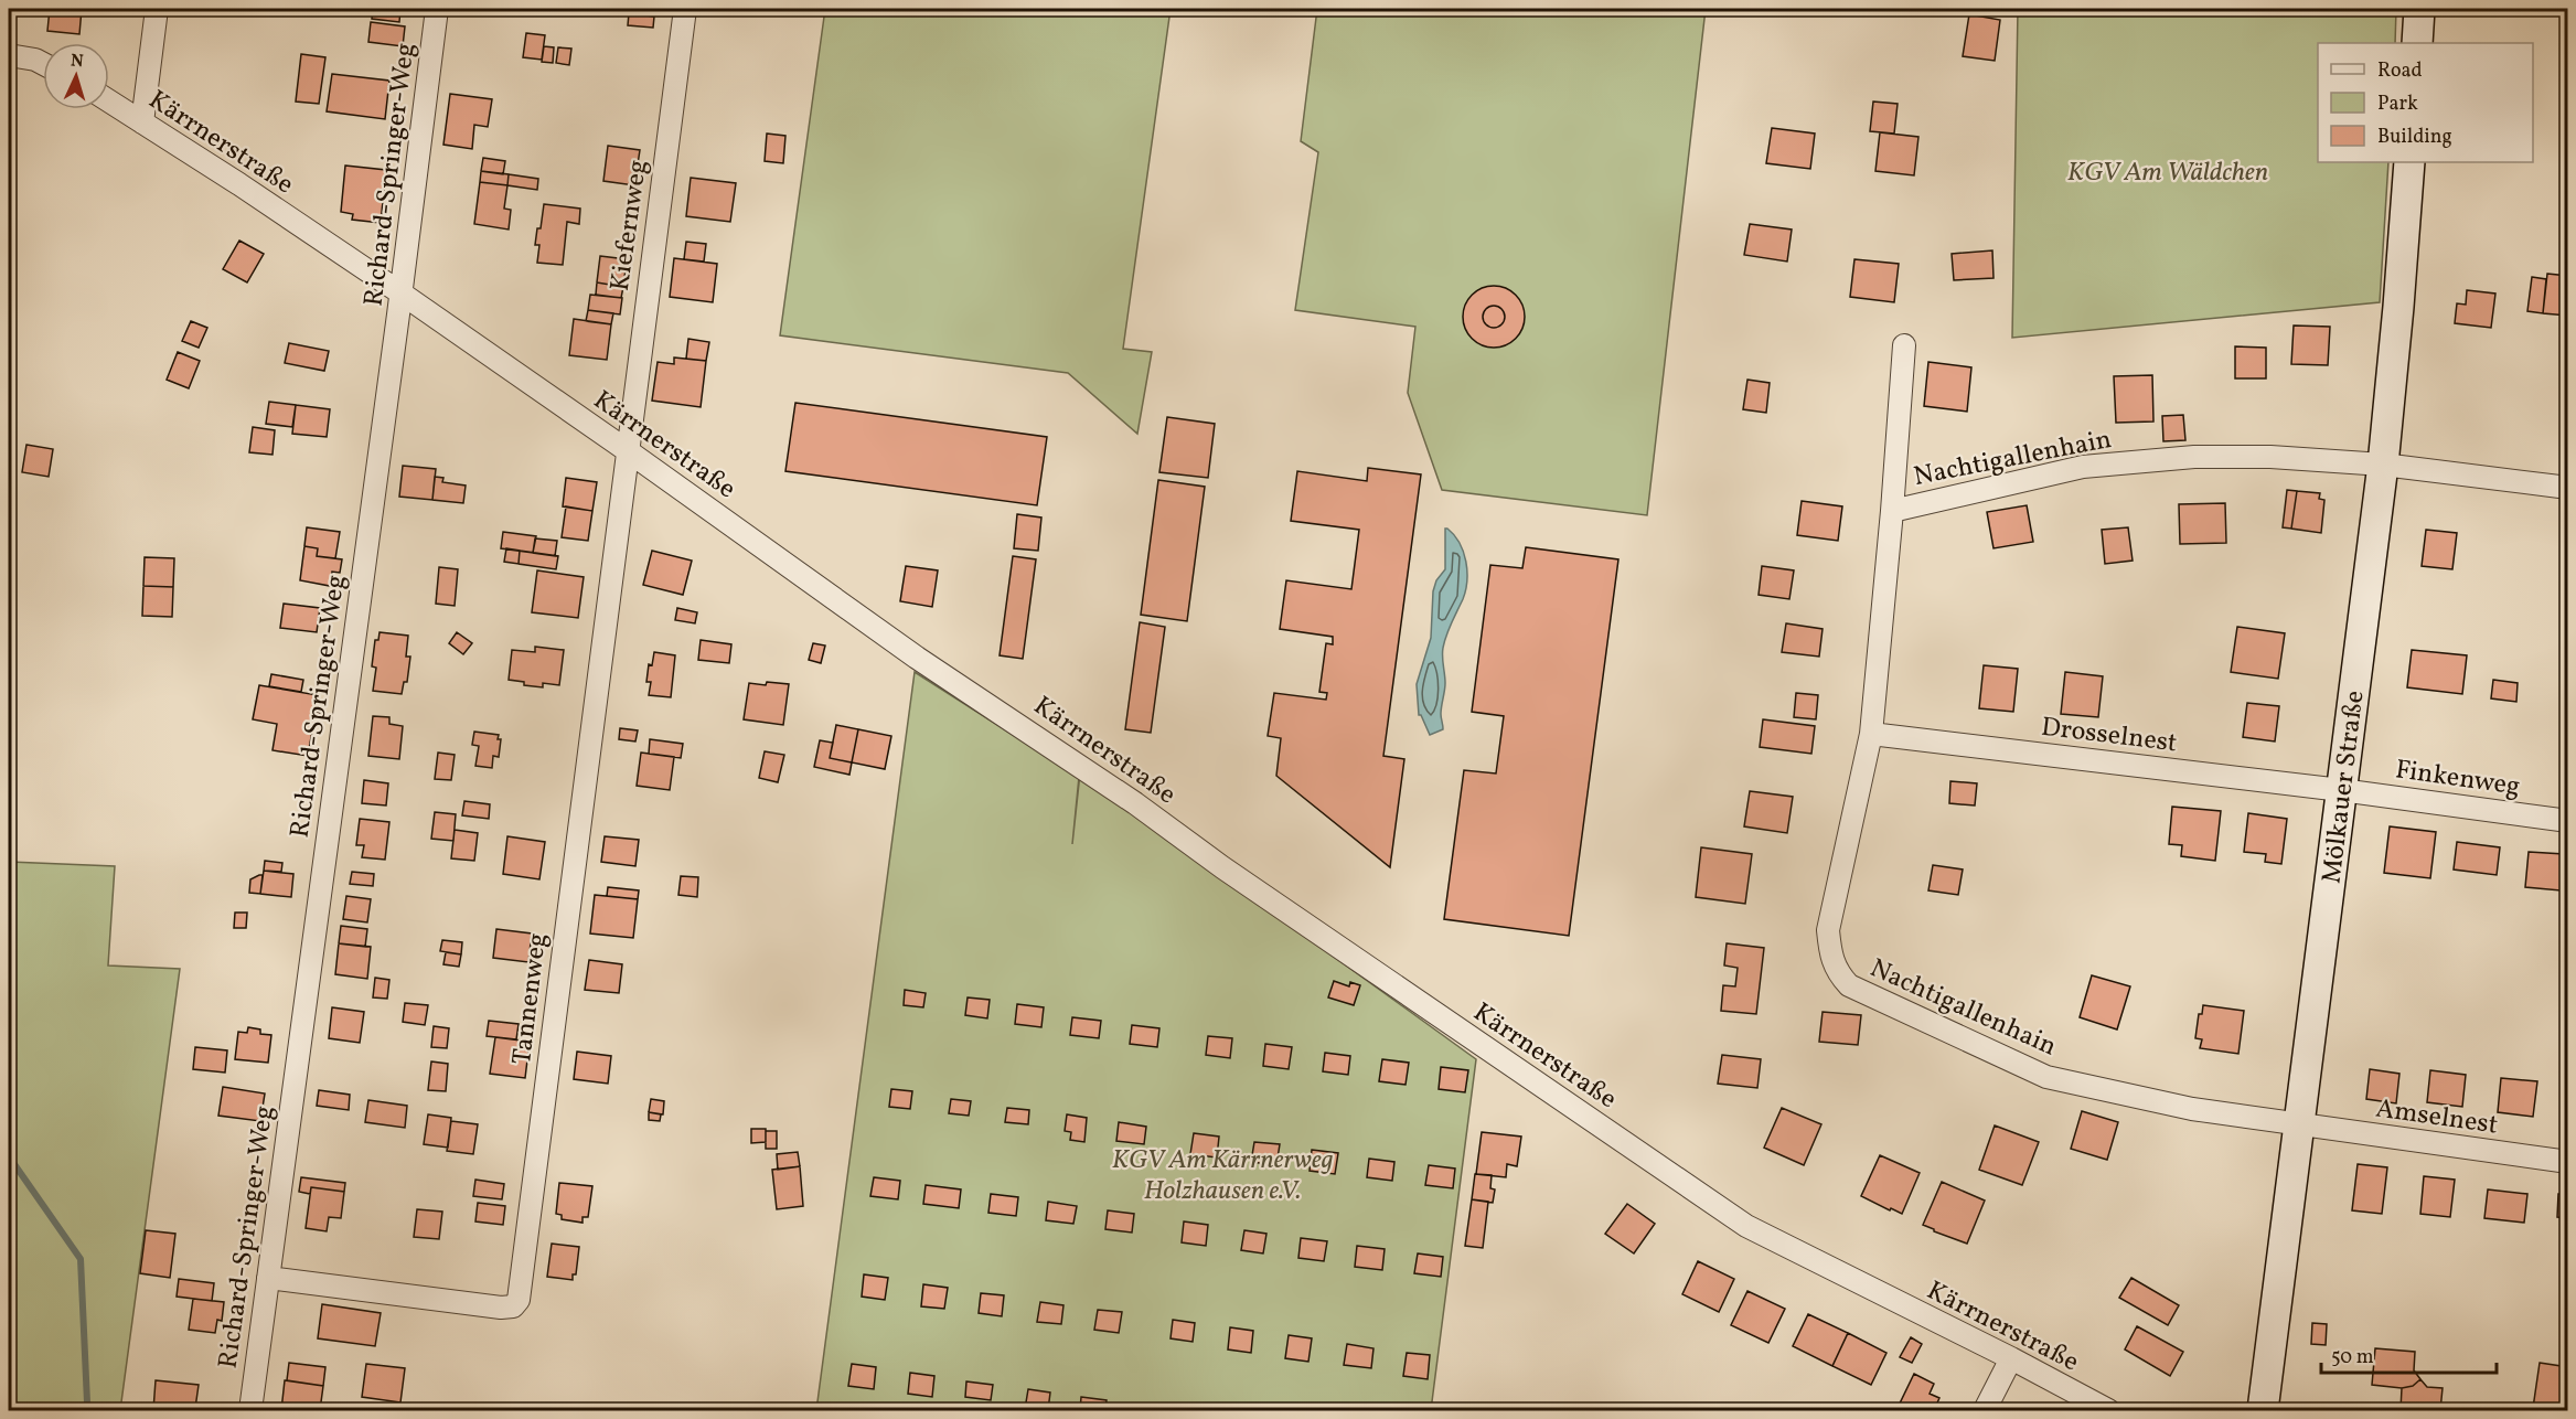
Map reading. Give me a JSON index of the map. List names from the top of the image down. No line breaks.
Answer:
{"streets":{"street":["Kärrnerstraße","Richard-Springer-Weg","Kiefernweg","Nachtigallenhain","Drosselnest","Finkenweg","Mölkauer Straße","Tannenweg","Amselnest"]},"crossings":[["Kärrnerstraße","Richard-Springer-Weg"],["Kärrnerstraße","Kiefernweg"],["Kärrnerstraße","Tannenweg"],["Richard-Springer-Weg","Tannenweg"],["Kiefernweg","Tannenweg"],["Nachtigallenhain","Drosselnest"],["Nachtigallenhain","Mölkauer Straße"],["Nachtigallenhain","Amselnest"],["Drosselnest","Finkenweg"],["Drosselnest","Mölkauer Straße"],["Finkenweg","Mölkauer Straße"],["Mölkauer Straße","Amselnest"]],"parks":["KGV Am Wäldchen","KGV Am Kärrnerweg Holzhausen e.V."],"legend":["Road","Park","Building"],"scale_bar":"50 m","north":"top"}
